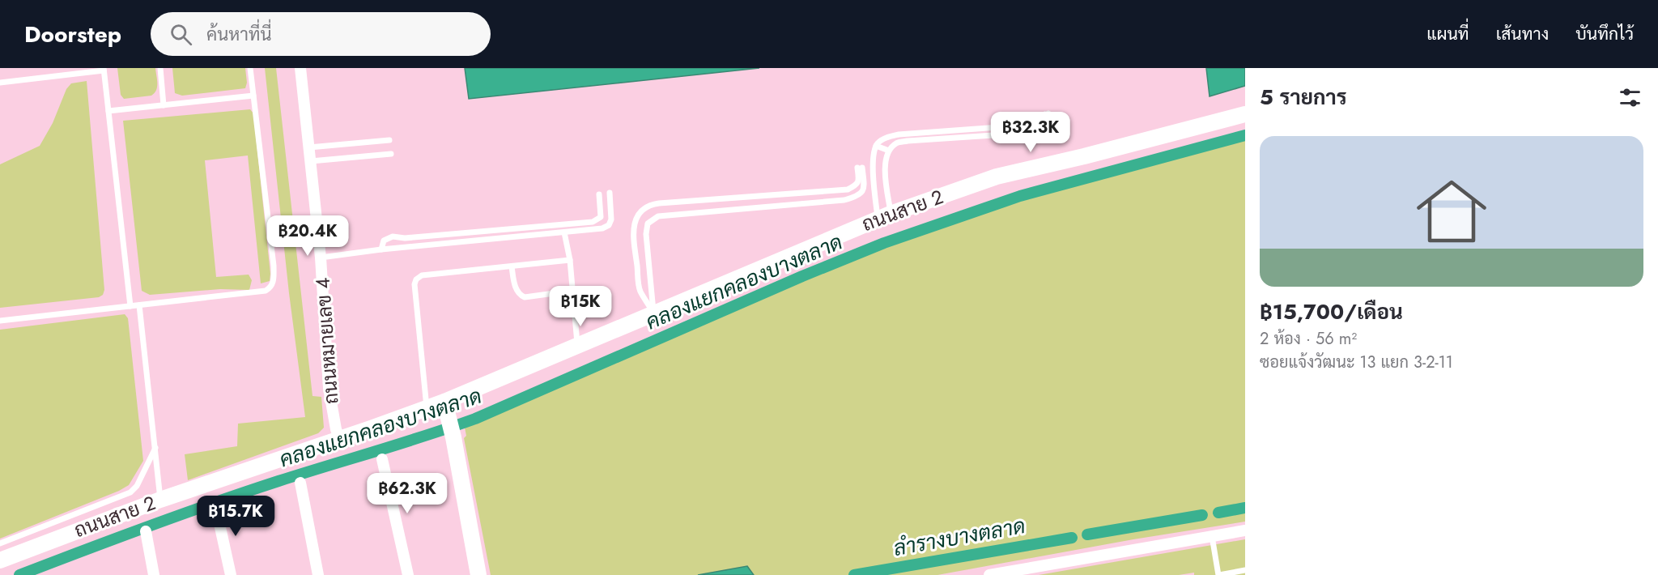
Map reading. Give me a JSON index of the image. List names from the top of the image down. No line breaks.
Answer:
{"streets":{"street":["ถนนสาย 2","ถนนหมายเลข 4"]},"crossings":[["ถนนสาย 2","ถนนหมายเลข 4"]],"water":["คลองแยกคลองบางตลาด","ลำรางบางตลาด"],"page":{"header":"Doorstep","search":"ค้นหาที่นี่","nav":["แผนที่","เส้นทาง","บันทึกไว้"],"heading":"5 รายการ","price":["฿32.3K","฿20.4K","฿15K","฿62.3K","฿15.7K"],"list":[{"name":"฿15,700/เดือน","note":"2 ห้อง · 56 m² · ซอยแจ้งวัฒนะ 13 แยก 3-2-11"}]}}
